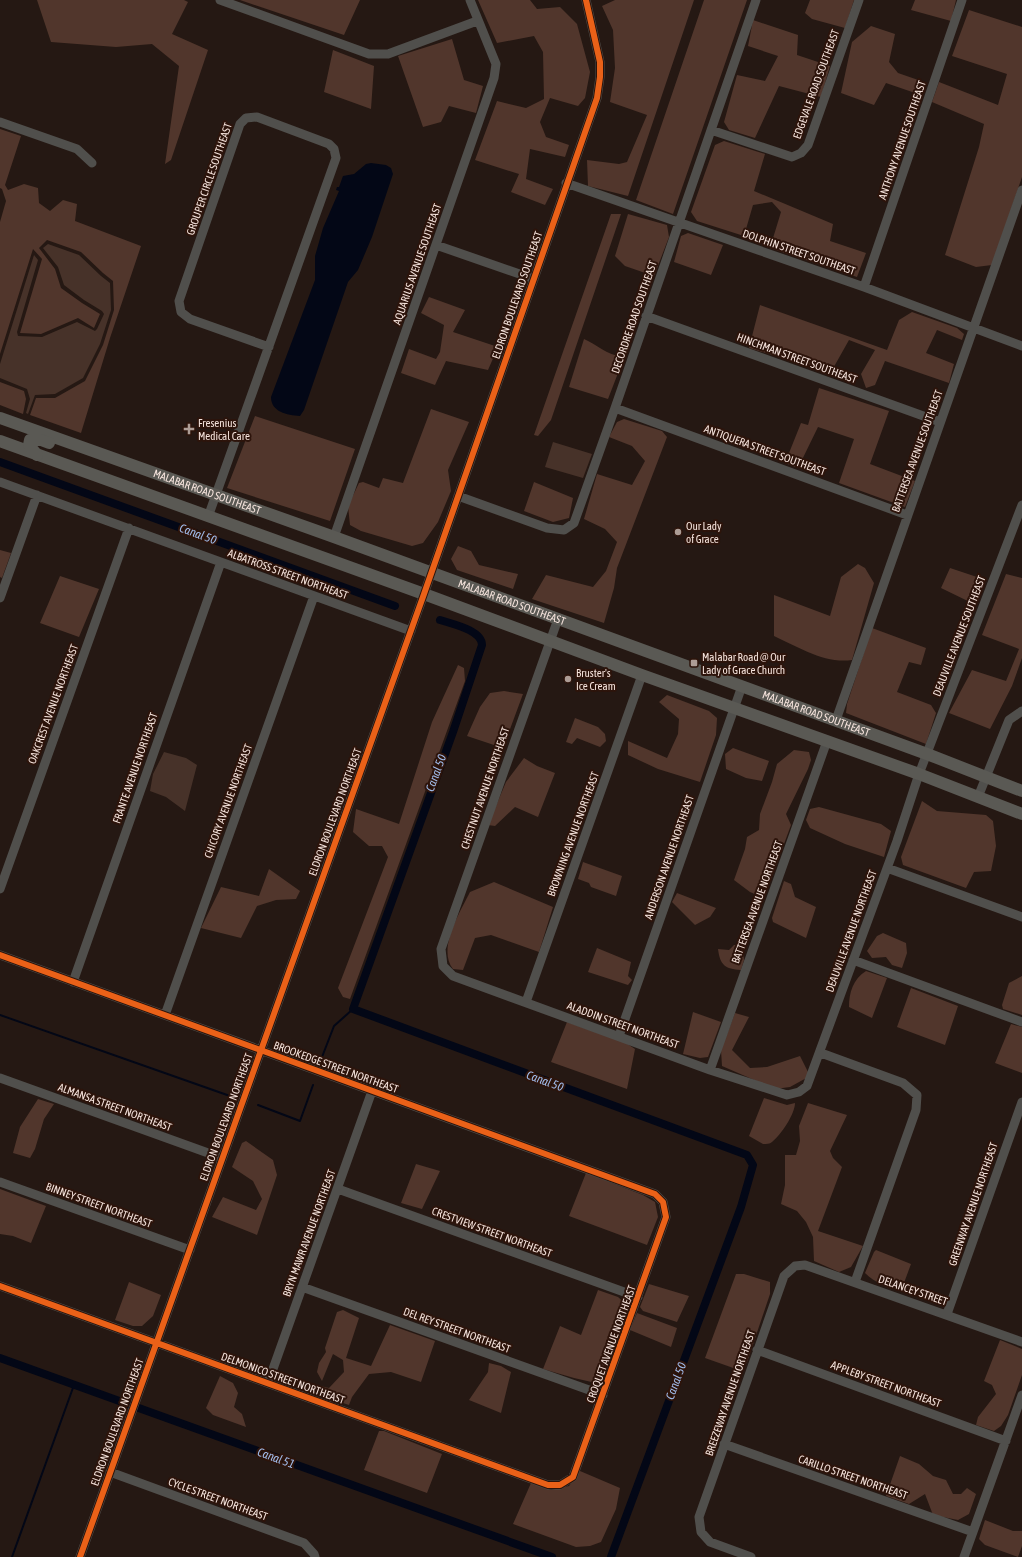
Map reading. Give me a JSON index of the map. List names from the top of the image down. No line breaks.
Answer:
{"streets":{"main road":["MALABAR ROAD SOUTHEAST"],"street":["EDGEVALE ROAD SOUTHEAST","ANTHONY AVENUE SOUTHEAST","GROUPER CIRCLE SOUTHEAST","DOLPHIN STREET SOUTHEAST","AQUARIUS AVENUE SOUTHEAST","ELDRON BOULEVARD SOUTHEAST","DECORDRE ROAD SOUTHEAST","HINCHMAN STREET SOUTHEAST","ANTIQUERA STREET SOUTHEAST","BATTERSEA AVENUE SOUTHEAST","ALBATROSS STREET NORTHEAST","DEAUVILLE AVENUE SOUTHEAST","OAKCREST AVENUE NORTHEAST","FRANTE AVENUE NORTHEAST","CHESTNUT AVENUE NORTHEAST","CHICORY AVENUE NORTHEAST","ELDRON BOULEVARD NORTHEAST","BROWNING AVENUE NORTHEAST","ANDERSON AVENUE NORTHEAST","BATTERSEA AVENUE NORTHEAST","DEAUVILLE AVENUE NORTHEAST","ALADDIN STREET NORTHEAST","BROOKEDGE STREET NORTHEAST","ALMANSA STREET NORTHEAST","GREENWAY AVENUE NORTHEAST","BINNEY STREET NORTHEAST","CRESTVIEW STREET NORTHEAST","BRYN MAWR AVENUE NORTHEAST","DELANCEY STREET","DEL REY STREET NORTHEAST","CROQUET AVENUE NORTHEAST","DELMONICO STREET NORTHEAST","APPLEBY STREET NORTHEAST","BREEZEWAY AVENUE NORTHEAST","CARILLO STREET NORTHEAST","CYCLE STREET NORTHEAST"]},"crossings":[["EDGEVALE ROAD SOUTHEAST","DECORDRE ROAD SOUTHEAST"],["ANTHONY AVENUE SOUTHEAST","DOLPHIN STREET SOUTHEAST"],["GROUPER CIRCLE SOUTHEAST","MALABAR ROAD SOUTHEAST"],["DOLPHIN STREET SOUTHEAST","ELDRON BOULEVARD SOUTHEAST"],["DOLPHIN STREET SOUTHEAST","DECORDRE ROAD SOUTHEAST"],["DOLPHIN STREET SOUTHEAST","BATTERSEA AVENUE SOUTHEAST"],["AQUARIUS AVENUE SOUTHEAST","MALABAR ROAD SOUTHEAST"],["ELDRON BOULEVARD SOUTHEAST","DECORDRE ROAD SOUTHEAST"],["ELDRON BOULEVARD SOUTHEAST","MALABAR ROAD SOUTHEAST"],["ELDRON BOULEVARD SOUTHEAST","ELDRON BOULEVARD NORTHEAST"],["DECORDRE ROAD SOUTHEAST","HINCHMAN STREET SOUTHEAST"],["DECORDRE ROAD SOUTHEAST","ANTIQUERA STREET SOUTHEAST"],["HINCHMAN STREET SOUTHEAST","BATTERSEA AVENUE SOUTHEAST"],["ANTIQUERA STREET SOUTHEAST","BATTERSEA AVENUE SOUTHEAST"],["BATTERSEA AVENUE SOUTHEAST","MALABAR ROAD SOUTHEAST"],["MALABAR ROAD SOUTHEAST","DEAUVILLE AVENUE SOUTHEAST"],["MALABAR ROAD SOUTHEAST","CHESTNUT AVENUE NORTHEAST"],["MALABAR ROAD SOUTHEAST","ELDRON BOULEVARD NORTHEAST"],["MALABAR ROAD SOUTHEAST","BROWNING AVENUE NORTHEAST"],["MALABAR ROAD SOUTHEAST","ANDERSON AVENUE NORTHEAST"],["MALABAR ROAD SOUTHEAST","BATTERSEA AVENUE NORTHEAST"],["MALABAR ROAD SOUTHEAST","DEAUVILLE AVENUE NORTHEAST"],["ALBATROSS STREET NORTHEAST","OAKCREST AVENUE NORTHEAST"],["ALBATROSS STREET NORTHEAST","FRANTE AVENUE NORTHEAST"],["ALBATROSS STREET NORTHEAST","CHICORY AVENUE NORTHEAST"],["ALBATROSS STREET NORTHEAST","ELDRON BOULEVARD NORTHEAST"],["DEAUVILLE AVENUE SOUTHEAST","DEAUVILLE AVENUE NORTHEAST"],["FRANTE AVENUE NORTHEAST","BROOKEDGE STREET NORTHEAST"],["CHESTNUT AVENUE NORTHEAST","ALADDIN STREET NORTHEAST"],["CHICORY AVENUE NORTHEAST","BROOKEDGE STREET NORTHEAST"],["ELDRON BOULEVARD NORTHEAST","BROOKEDGE STREET NORTHEAST"],["ELDRON BOULEVARD NORTHEAST","ALMANSA STREET NORTHEAST"],["ELDRON BOULEVARD NORTHEAST","BINNEY STREET NORTHEAST"],["ELDRON BOULEVARD NORTHEAST","DELMONICO STREET NORTHEAST"],["ELDRON BOULEVARD NORTHEAST","CYCLE STREET NORTHEAST"],["BROWNING AVENUE NORTHEAST","ALADDIN STREET NORTHEAST"],["ANDERSON AVENUE NORTHEAST","ALADDIN STREET NORTHEAST"],["BATTERSEA AVENUE NORTHEAST","ALADDIN STREET NORTHEAST"],["DEAUVILLE AVENUE NORTHEAST","ALADDIN STREET NORTHEAST"],["BROOKEDGE STREET NORTHEAST","BRYN MAWR AVENUE NORTHEAST"],["BROOKEDGE STREET NORTHEAST","CROQUET AVENUE NORTHEAST"],["GREENWAY AVENUE NORTHEAST","DELANCEY STREET"],["CRESTVIEW STREET NORTHEAST","BRYN MAWR AVENUE NORTHEAST"],["CRESTVIEW STREET NORTHEAST","CROQUET AVENUE NORTHEAST"],["BRYN MAWR AVENUE NORTHEAST","DEL REY STREET NORTHEAST"],["BRYN MAWR AVENUE NORTHEAST","DELMONICO STREET NORTHEAST"],["DELANCEY STREET","BREEZEWAY AVENUE NORTHEAST"],["DEL REY STREET NORTHEAST","CROQUET AVENUE NORTHEAST"],["CROQUET AVENUE NORTHEAST","DELMONICO STREET NORTHEAST"],["APPLEBY STREET NORTHEAST","BREEZEWAY AVENUE NORTHEAST"],["BREEZEWAY AVENUE NORTHEAST","CARILLO STREET NORTHEAST"]],"water":["Canal 50","Canal 51"],"places":{"health":["Fresenius Medical Care"],"other":["Our Lady of Grace","Bruster's Ice Cream"],"transit":["Malabar Road @ Our Lady of Grace Church"]}}
